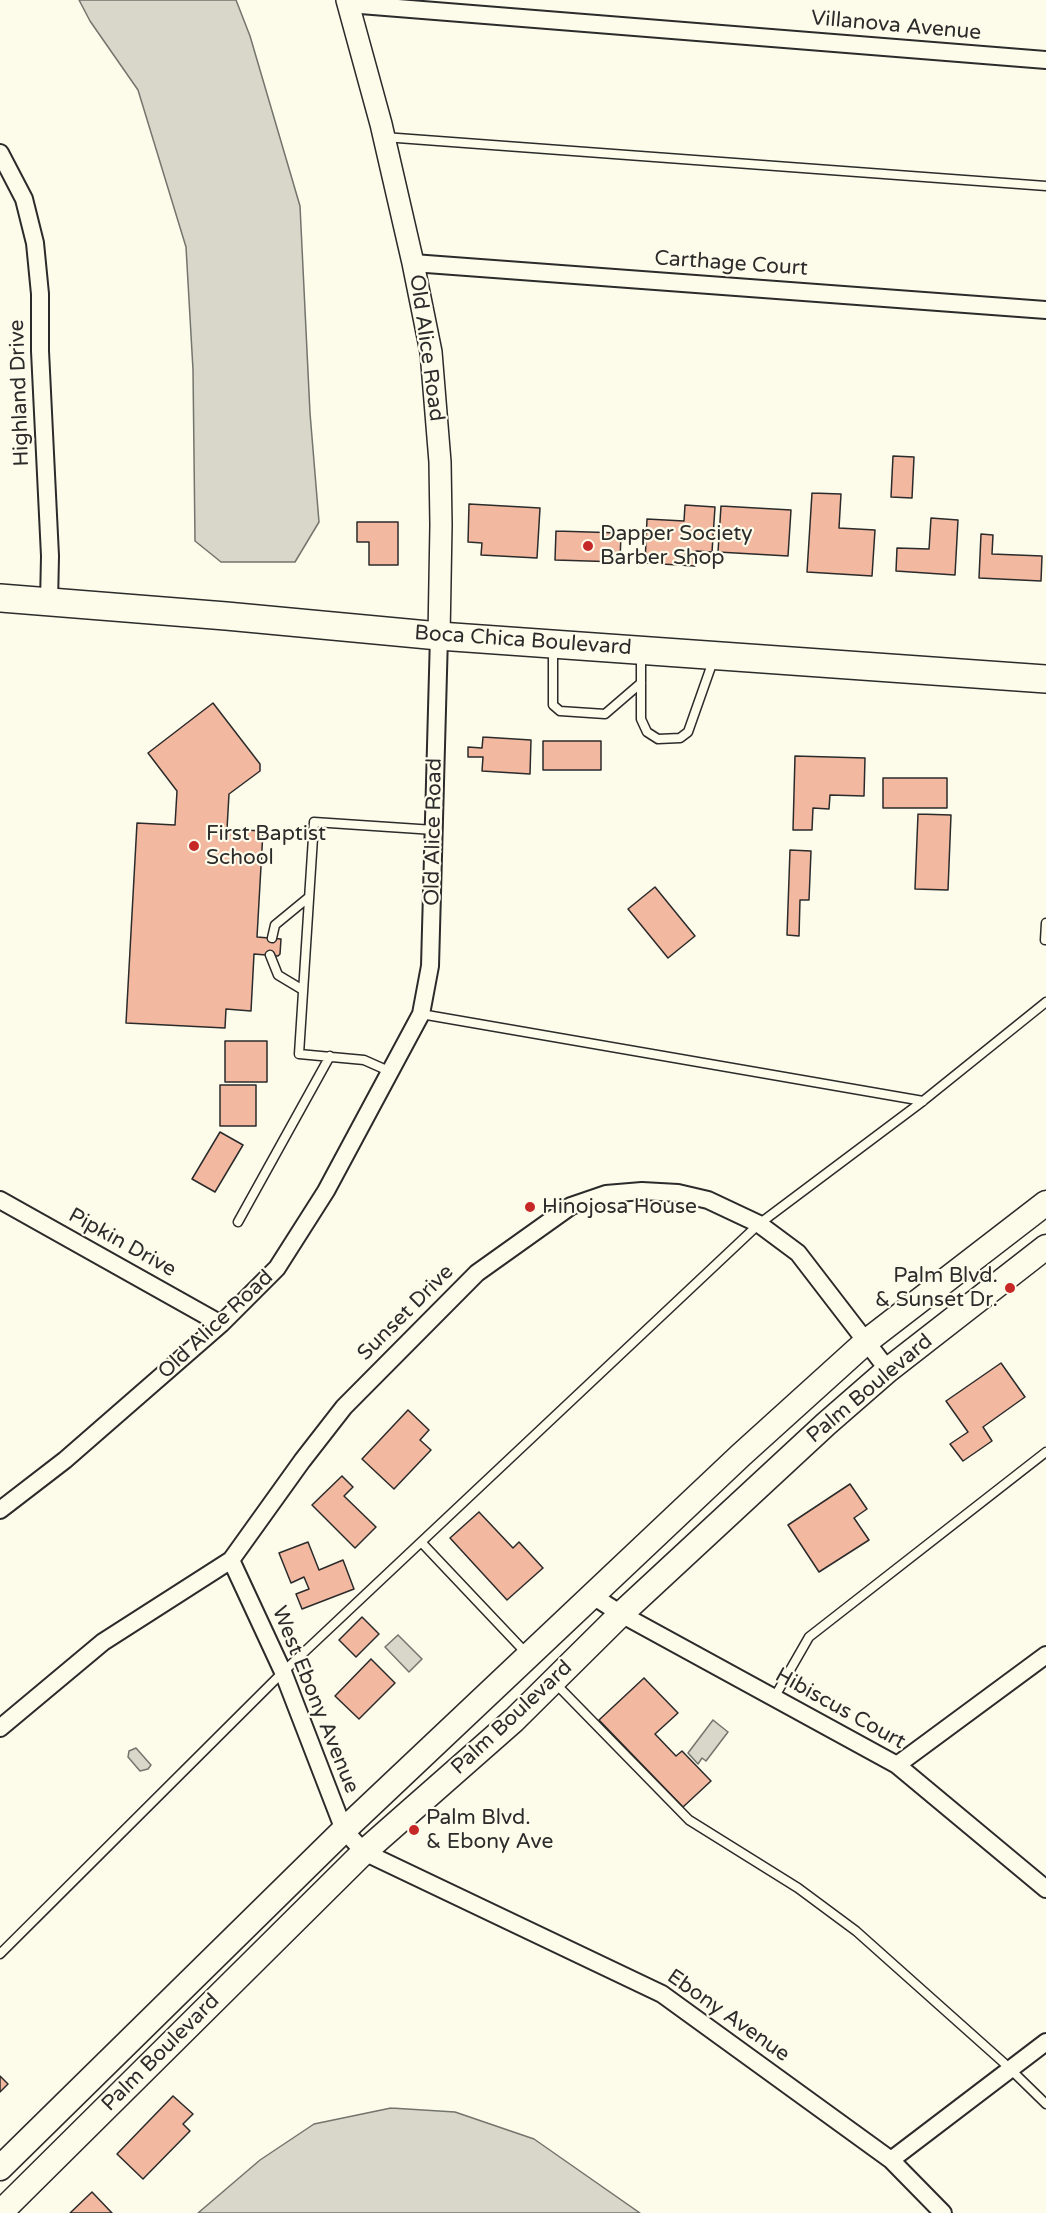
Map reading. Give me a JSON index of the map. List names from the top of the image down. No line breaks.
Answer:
{"streets":{"main road":["Boca Chica Boulevard","Palm Boulevard"],"street":["Villanova Avenue","Carthage Court","Old Alice Road","Highland Drive","Pipkin Drive","Sunset Drive","West Ebony Avenue","Hibiscus Court","Ebony Avenue"]},"crossings":[["Villanova Avenue","Old Alice Road"],["Carthage Court","Old Alice Road"],["Old Alice Road","Boca Chica Boulevard"],["Old Alice Road","Pipkin Drive"],["Highland Drive","Boca Chica Boulevard"],["Sunset Drive","Palm Boulevard"],["Sunset Drive","West Ebony Avenue"],["Palm Boulevard","West Ebony Avenue"],["Palm Boulevard","Hibiscus Court"],["Palm Boulevard","Ebony Avenue"],["West Ebony Avenue","Ebony Avenue"]],"places":["Dapper Society Barber Shop","First Baptist School","Hinojosa House","Palm Blvd. & Sunset Dr.","Palm Blvd. & Ebony Ave"]}
